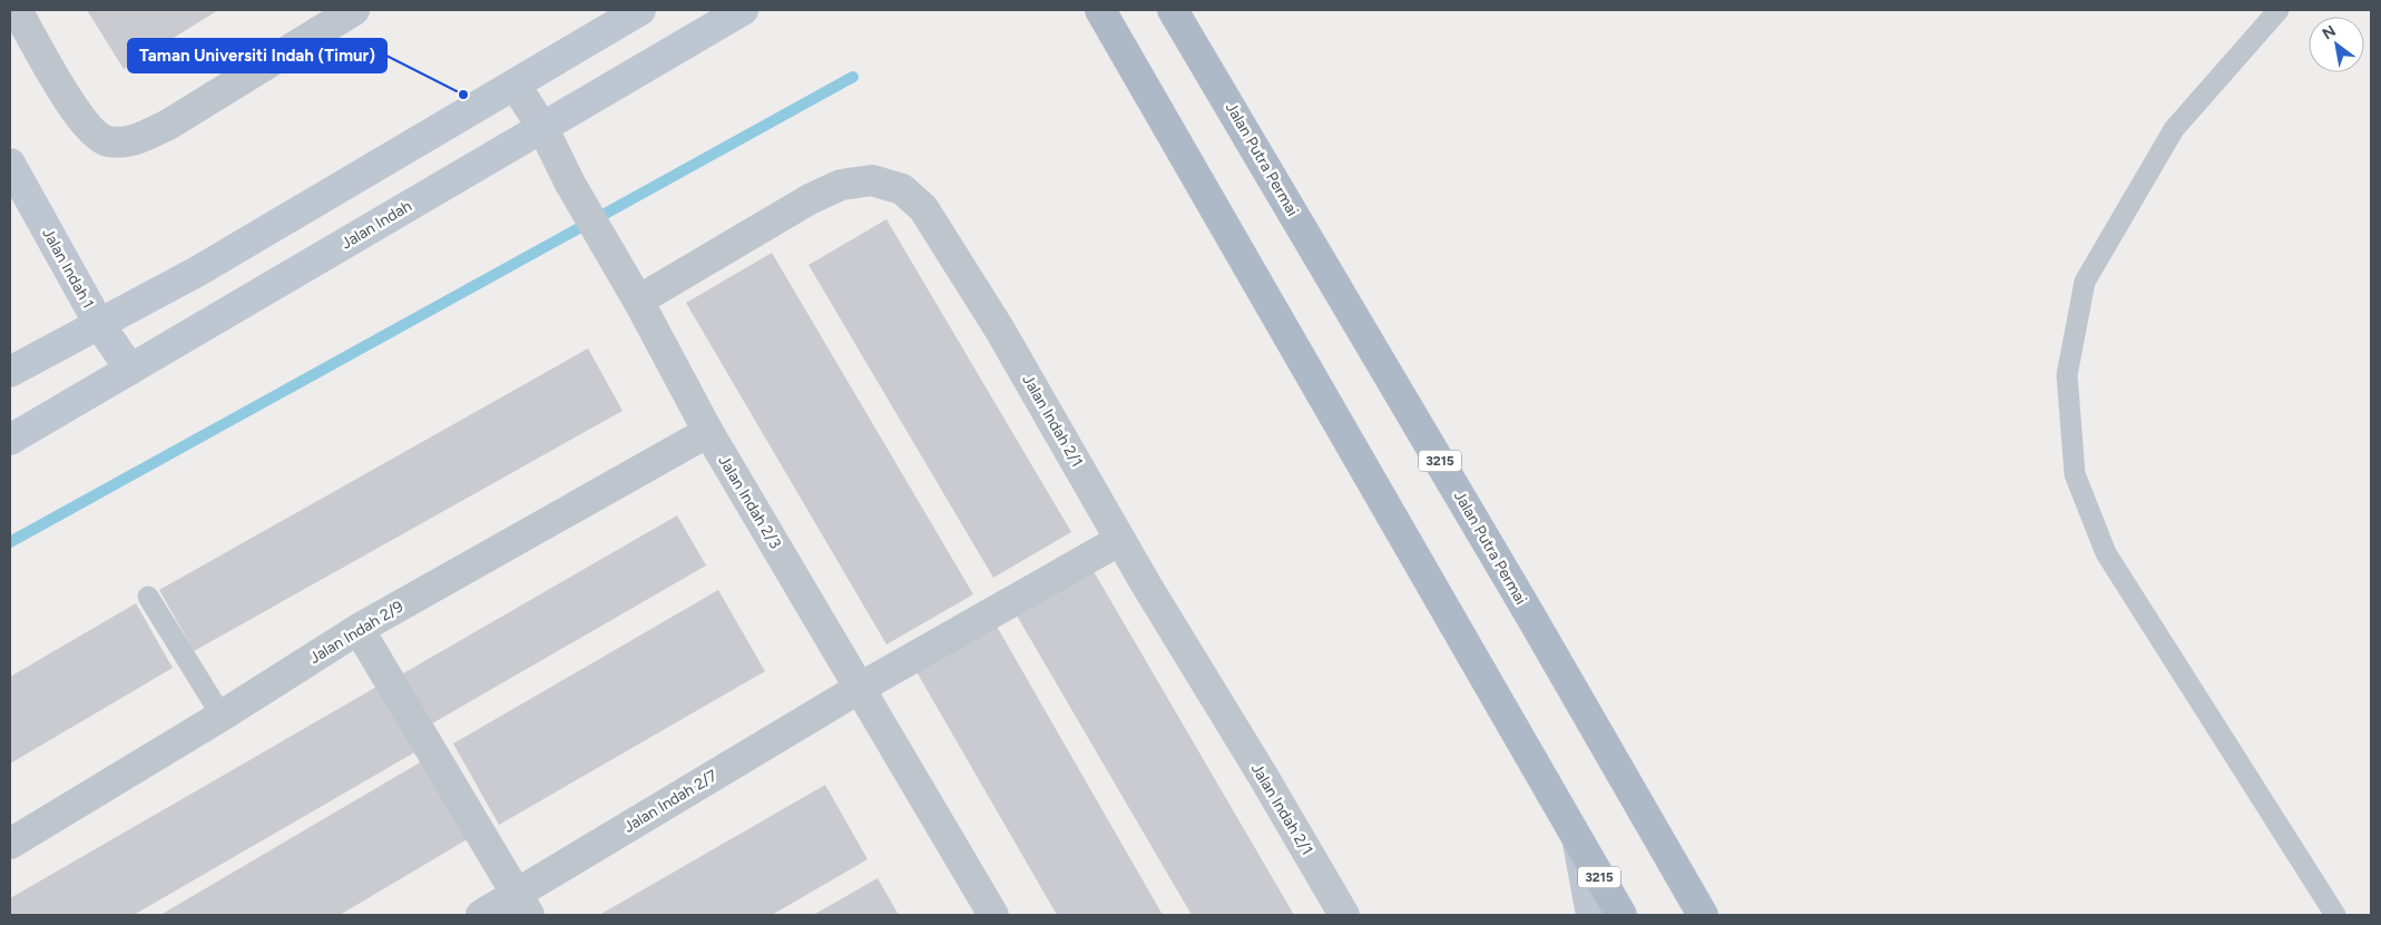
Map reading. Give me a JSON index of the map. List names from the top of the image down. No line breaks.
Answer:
{"streets":{"main road":["Jalan Putra Permai","3215"],"street":["Jalan Indah","Jalan Indah 1","Jalan Indah 2/1","Jalan Indah 2/3","Jalan Indah 2/9","Jalan Indah 2/7"]},"crossings":[["Jalan Indah","Jalan Indah 1"],["Jalan Indah","Jalan Indah 2/3"],["Jalan Indah 2/1","Jalan Indah 2/3"],["Jalan Indah 2/1","Jalan Indah 2/7"],["Jalan Indah 2/3","Jalan Indah 2/9"],["Jalan Indah 2/3","Jalan Indah 2/7"]],"places":["Taman Universiti Indah (Timur)"],"north":"top left"}
